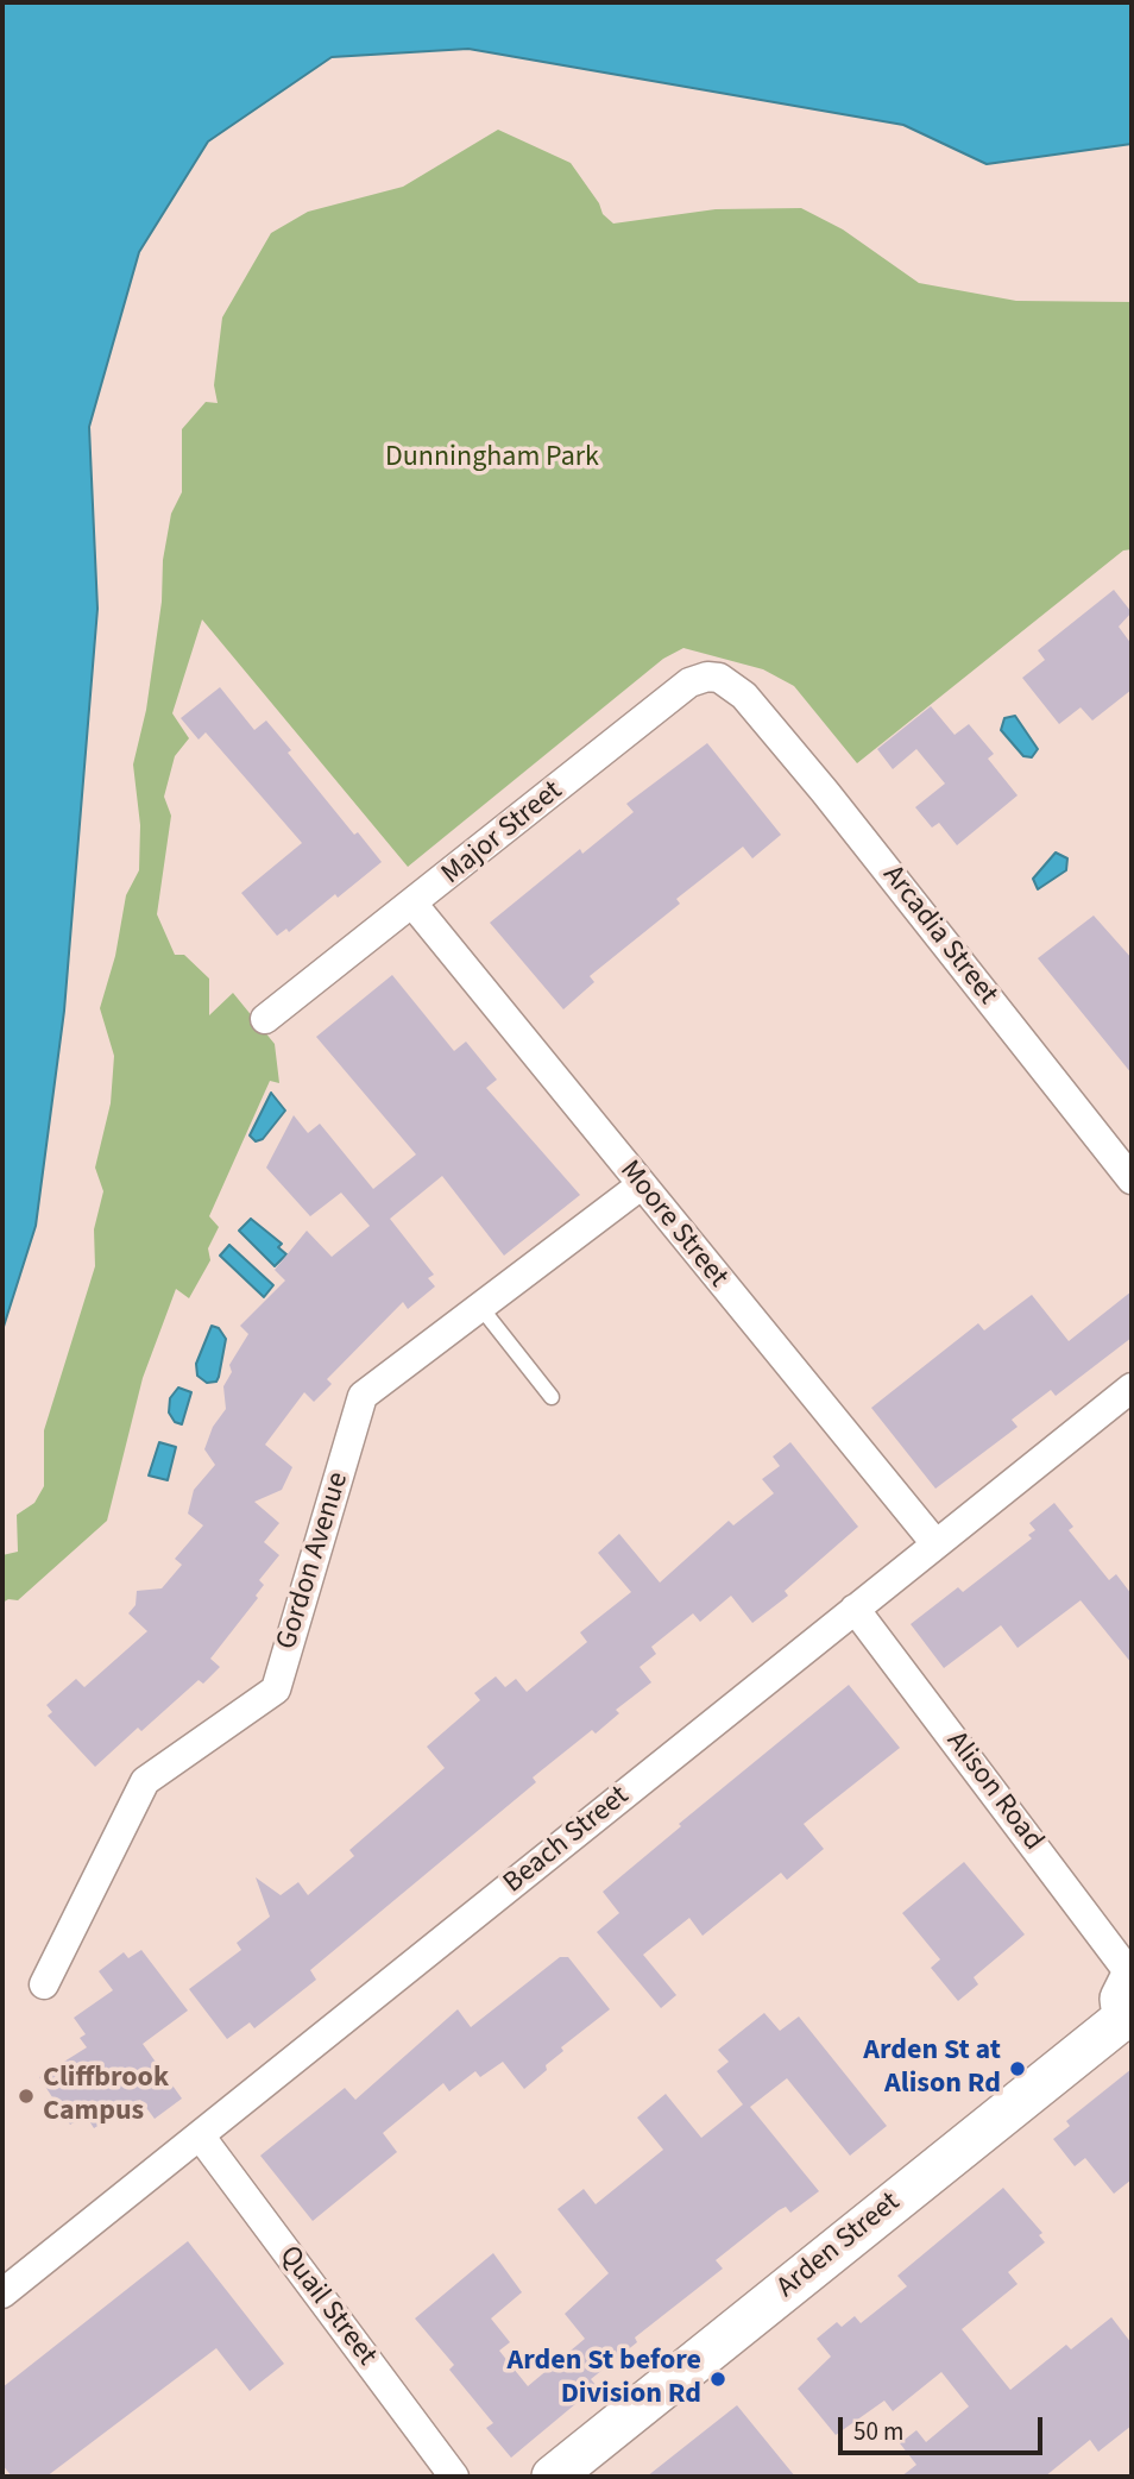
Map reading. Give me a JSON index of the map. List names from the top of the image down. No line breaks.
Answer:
{"streets":{"main road":["Arden Street"],"street":["Major Street","Arcadia Street","Moore Street","Gordon Avenue","Alison Road","Beach Street","Quail Street"]},"crossings":[["Major Street","Arcadia Street"],["Major Street","Moore Street"],["Moore Street","Gordon Avenue"],["Moore Street","Beach Street"],["Alison Road","Beach Street"],["Alison Road","Arden Street"],["Beach Street","Quail Street"]],"parks":["Dunningham Park"],"places":["Arden St at Alison Rd","Cliffbrook Campus","Arden St before Division Rd"],"scale_bar":"50 m"}
